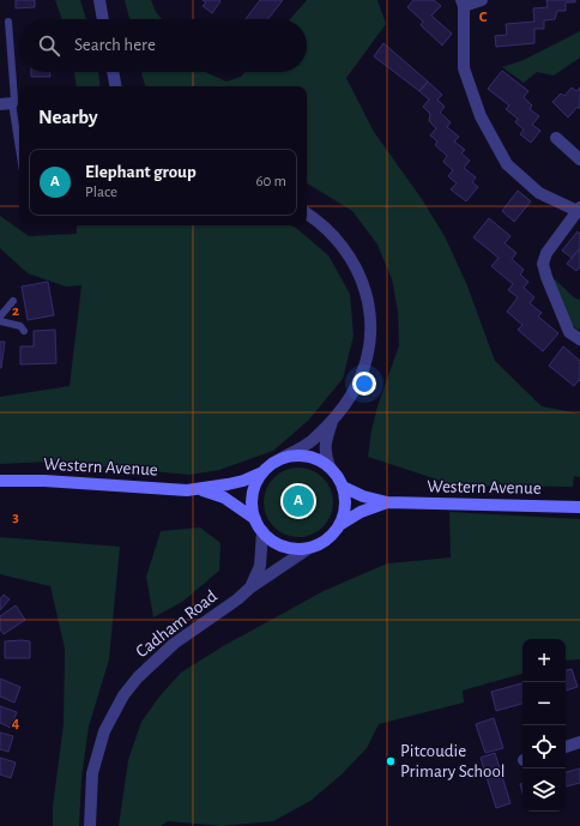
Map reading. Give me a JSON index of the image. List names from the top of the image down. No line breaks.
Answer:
{"streets":{"main road":["Western Avenue"],"street":["Cadham Road"]},"crossings":[["Western Avenue","Cadham Road"]],"places":["Pitcoudie Primary School"],"page":{"search":"Search here","heading":"Nearby","list":[{"mark":"A","name":"Elephant group","note":"Place","value":"60 m"}],"pins":"A","map_buttons":["+","−"]},"grid":{"columns":["C"],"rows":["2","3","4"]}}
